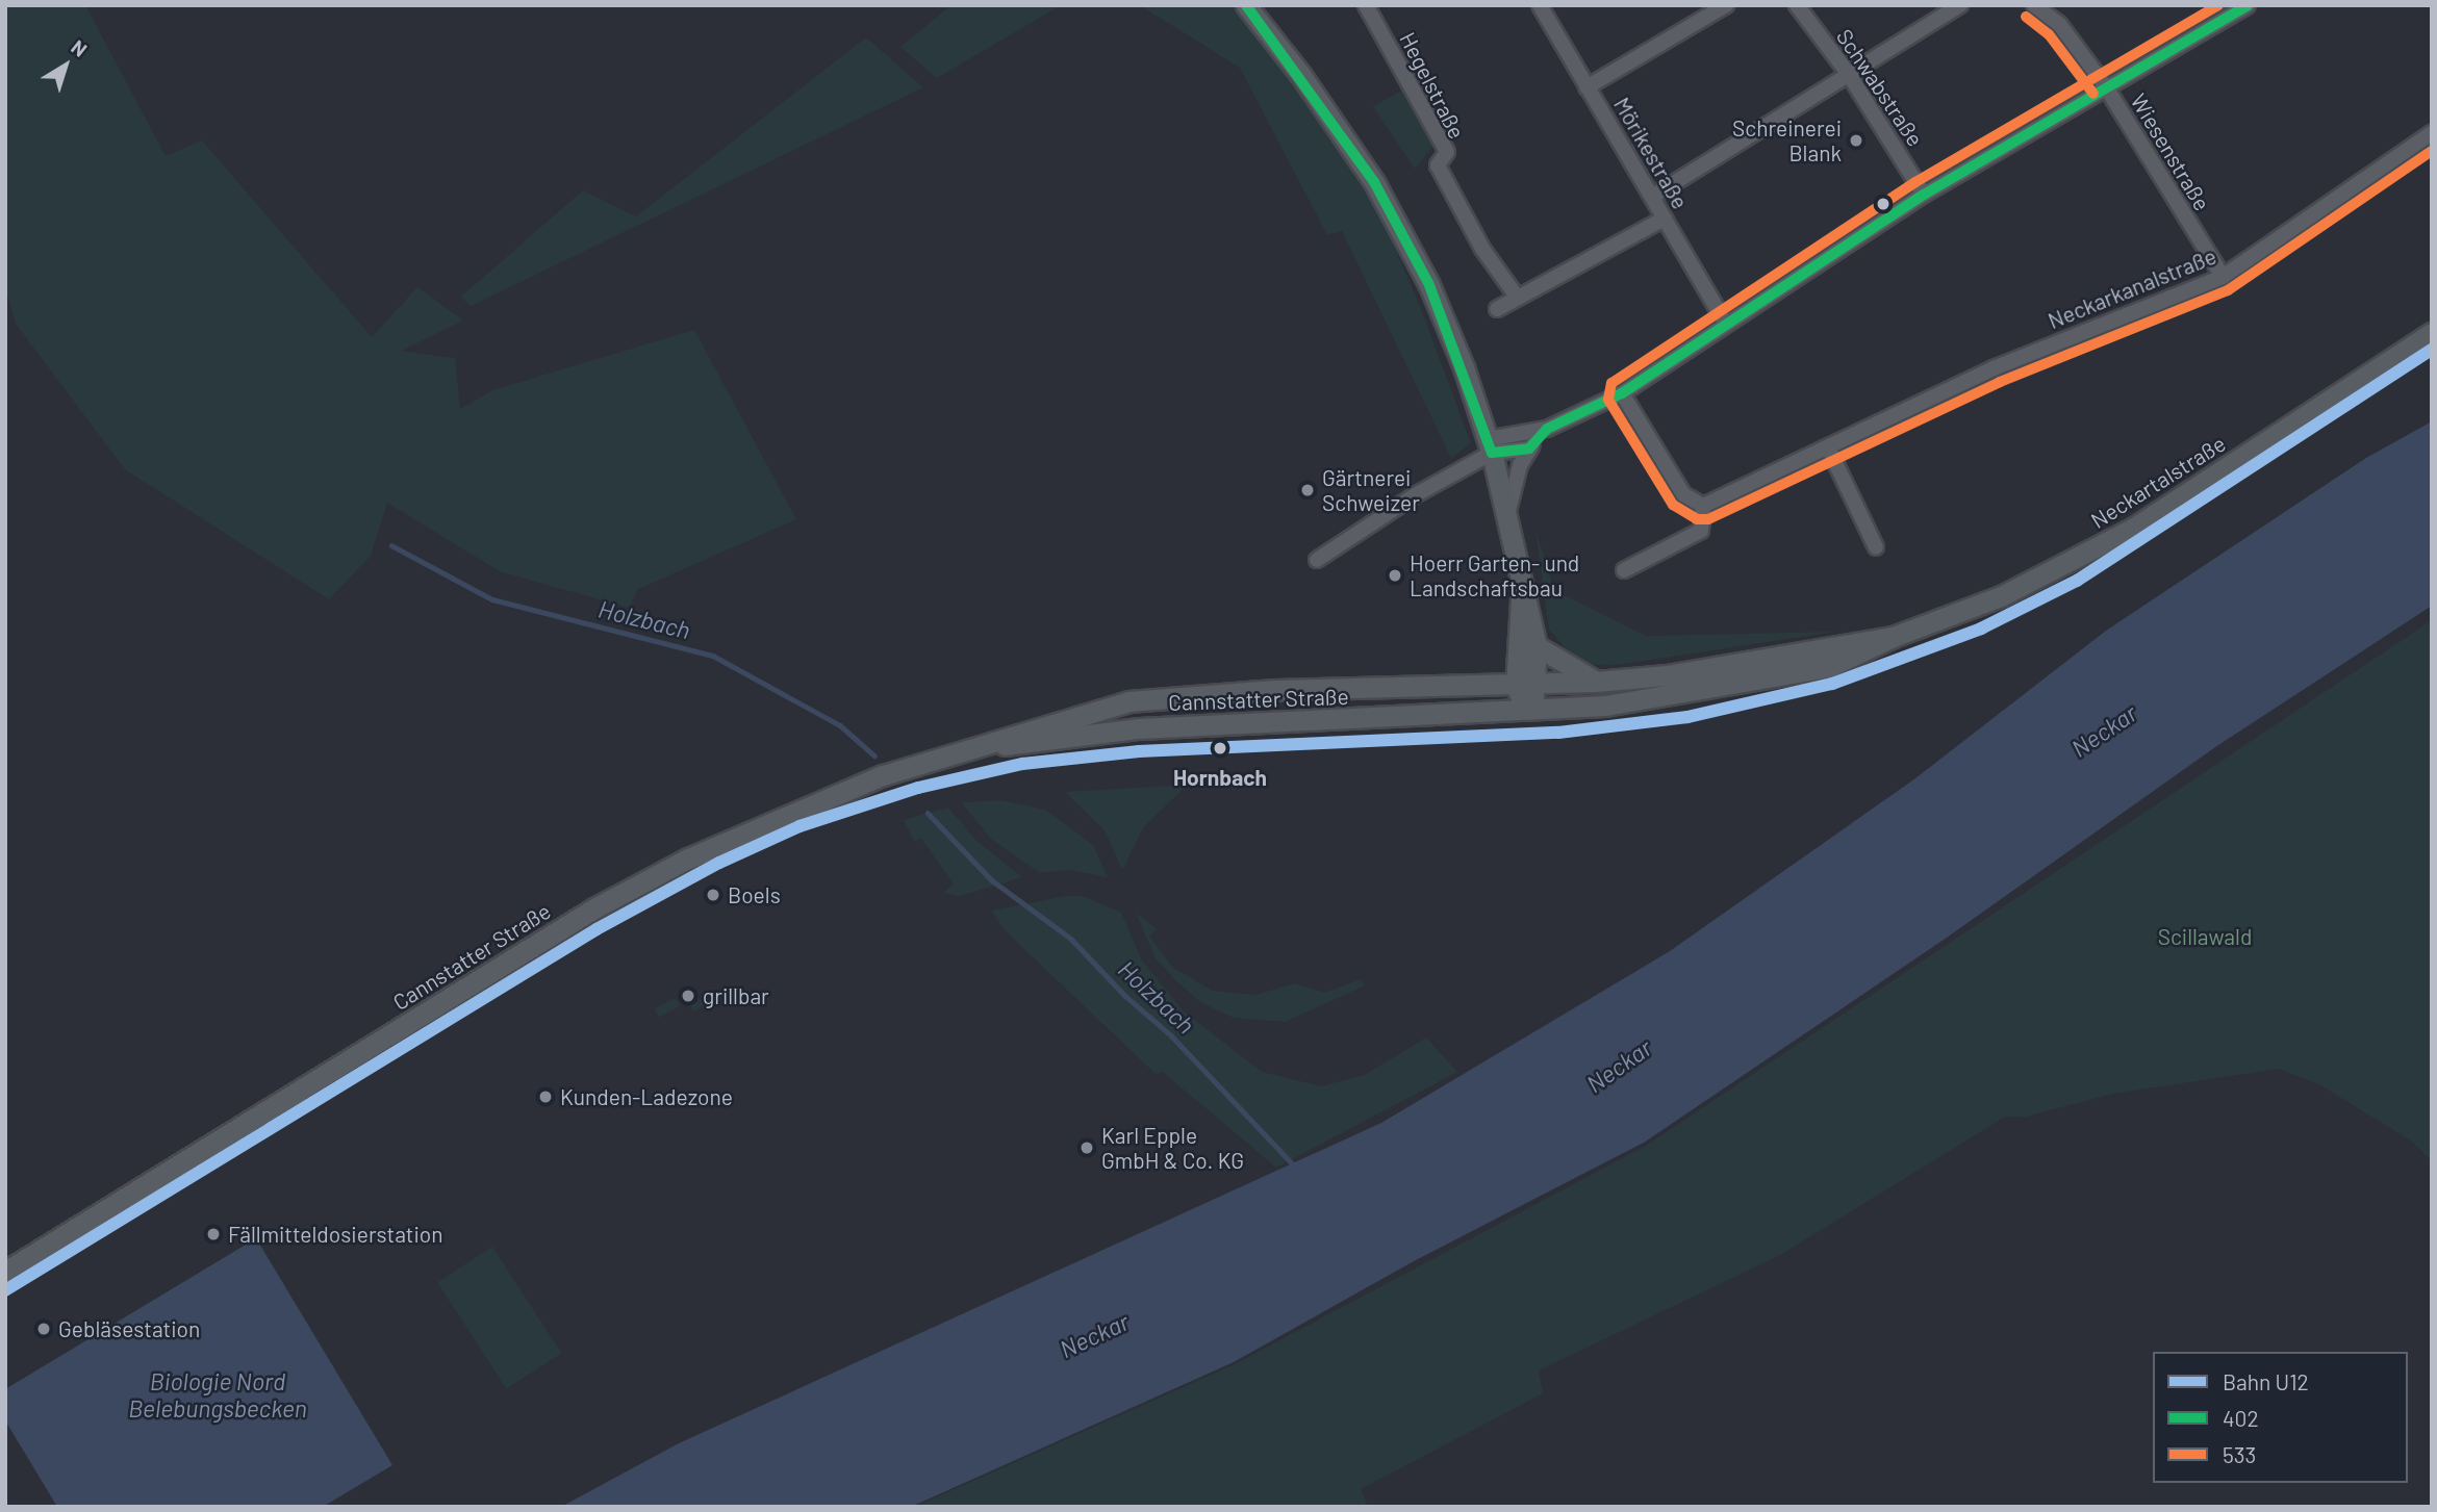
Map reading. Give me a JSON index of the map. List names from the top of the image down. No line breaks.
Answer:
{"streets":{"main road":["Neckartalstraße","Cannstatter Straße"],"street":["Hegelstraße","Schwabstraße","Wiesenstraße","Mörikestraße","Neckarkanalstraße"]},"crossings":[["Wiesenstraße","Neckarkanalstraße"],["Neckartalstraße","Cannstatter Straße"]],"water":["Holzbach","Neckar","Biologie Nord Belebungsbecken"],"parks":["Scillawald"],"places":["Schreinerei Blank","Gärtnerei Schweizer","Hoerr Garten- und Landschaftsbau","Hornbach","Boels","grillbar","Kunden-Ladezone","Karl Epple GmbH & Co. KG","Fällmitteldosierstation","Gebläsestation"],"lines":["transit line 402","transit line 533","rail line U12"],"legend":["Bahn U12","402","533"],"north":"top right"}
